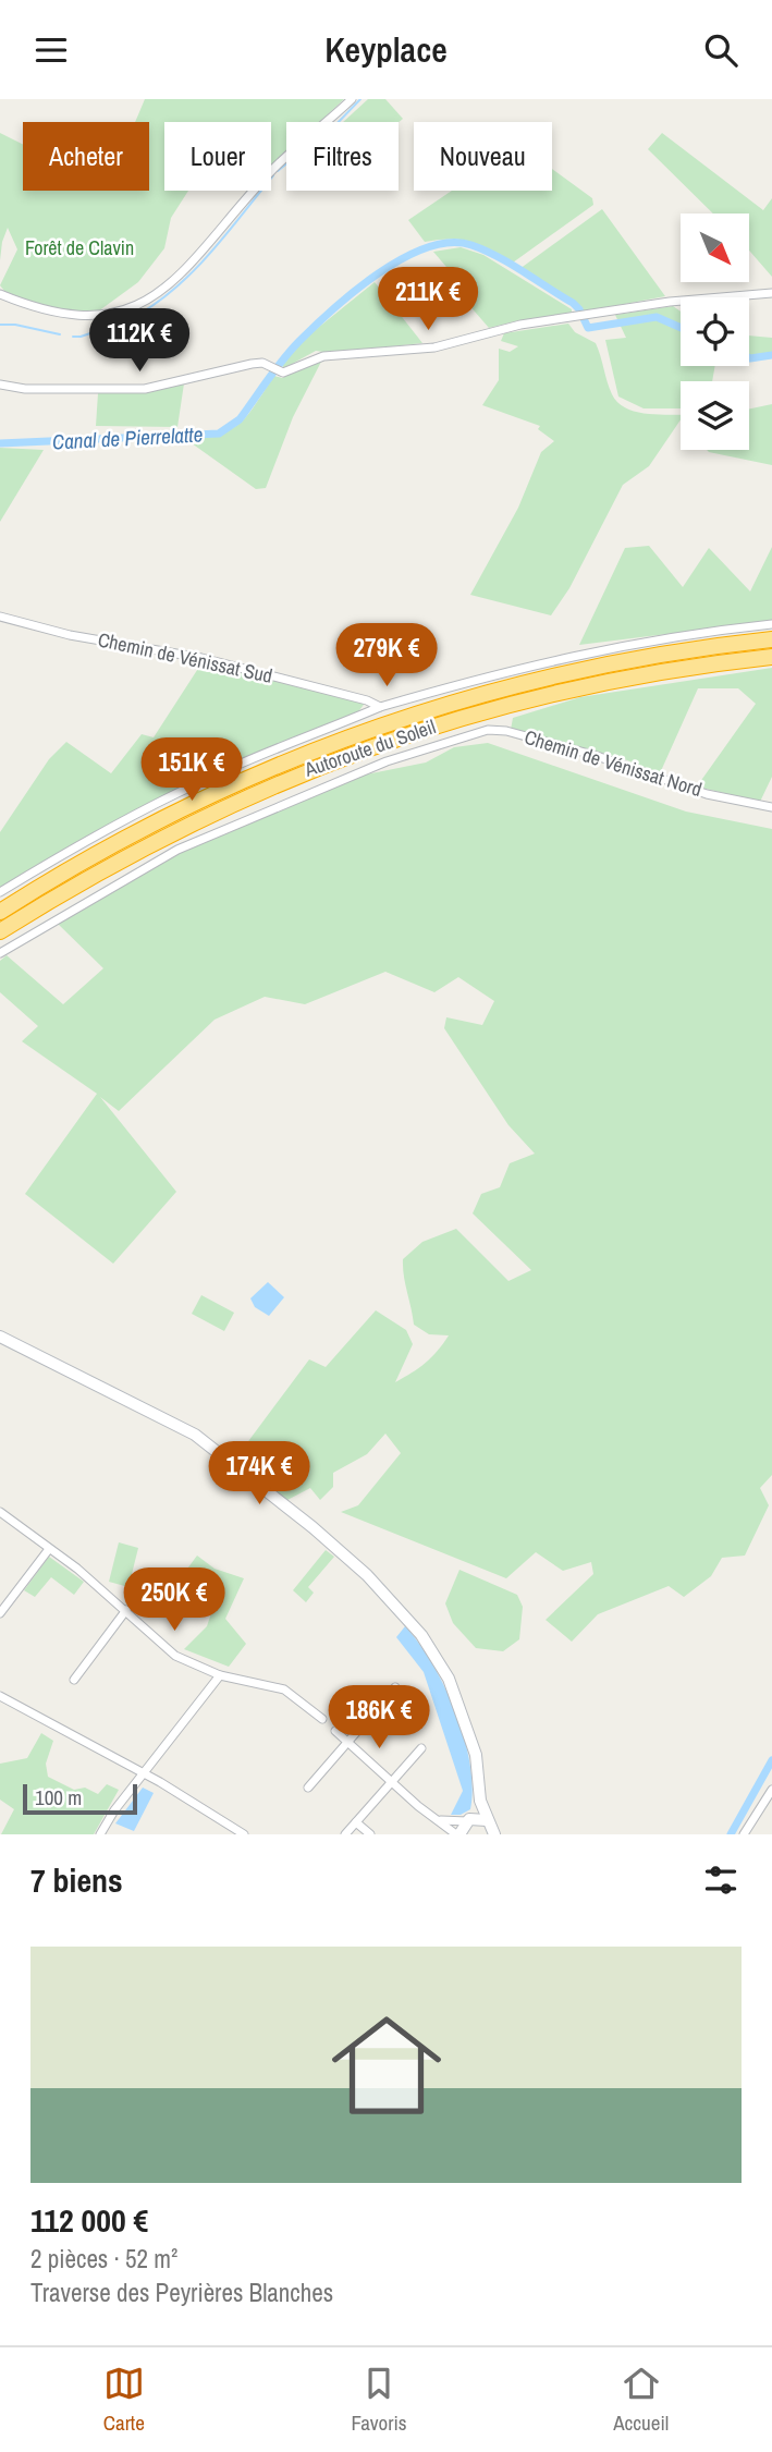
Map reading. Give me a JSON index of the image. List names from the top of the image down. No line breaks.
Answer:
{"streets":{"highway":["Autoroute du Soleil"],"street":["Chemin de Vénissat Sud","Chemin de Vénissat Nord"]},"water":["Canal de Pierrelatte"],"parks":["Forêt de Clavin"],"scale_bar":"100 m","north":"bottom right","page":{"header":"Keyplace","chip":["Acheter","Louer","Filtres","Nouveau"],"price":["211K €","112K €","279K €","151K €","174K €","250K €","186K €"],"scale":"100 m","heading":"7 biens","list":[{"name":"112 000 €","note":"2 pièces · 52 m² · Traverse des Peyrières Blanches"}],"tabs":["Carte","Favoris","Accueil"]}}
